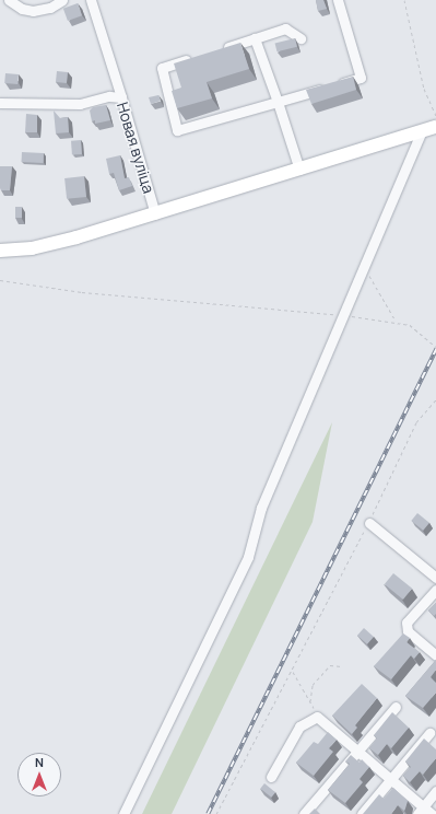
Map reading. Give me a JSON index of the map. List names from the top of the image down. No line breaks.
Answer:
{"streets":{"street":["Новая вуліца"]},"north":"top"}
